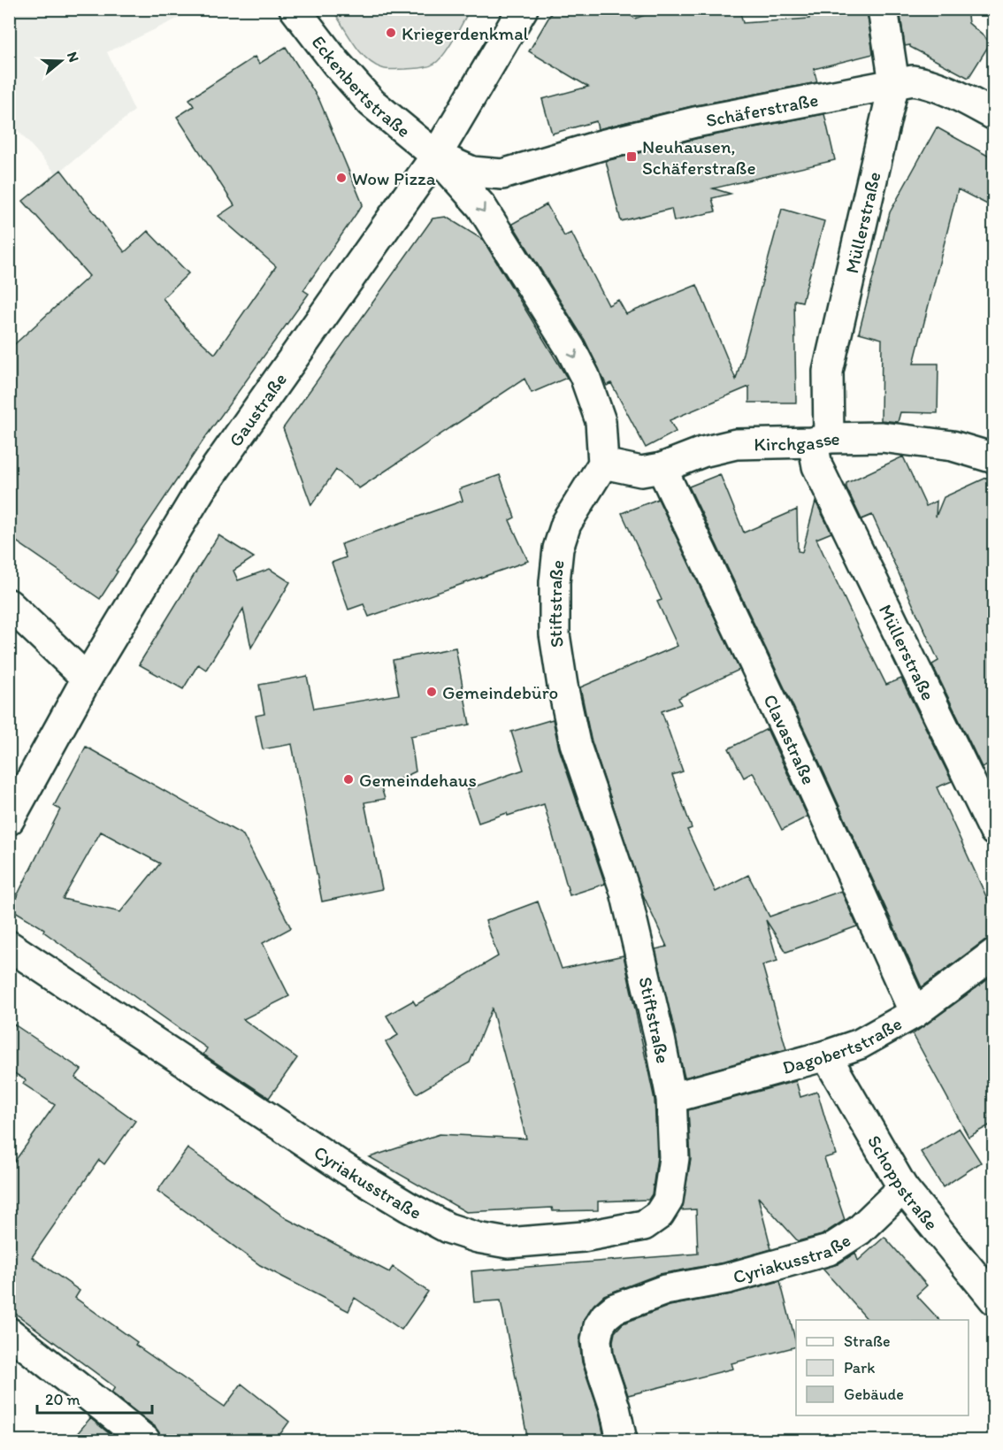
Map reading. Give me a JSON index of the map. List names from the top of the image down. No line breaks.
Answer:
{"streets":{"street":["Eckenbertstraße","Schäferstraße","Müllerstraße","Gaustraße","Kirchgasse","Stiftstraße","Clavastraße","Dagobertstraße","Cyriakusstraße","Schoppstraße"]},"crossings":[["Eckenbertstraße","Schäferstraße"],["Eckenbertstraße","Gaustraße"],["Schäferstraße","Müllerstraße"],["Schäferstraße","Gaustraße"],["Müllerstraße","Kirchgasse"],["Kirchgasse","Stiftstraße"],["Kirchgasse","Clavastraße"],["Stiftstraße","Dagobertstraße"],["Stiftstraße","Cyriakusstraße"],["Clavastraße","Dagobertstraße"],["Dagobertstraße","Cyriakusstraße"],["Dagobertstraße","Schoppstraße"],["Cyriakusstraße","Schoppstraße"]],"places":{"other":["Kriegerdenkmal","Wow Pizza","Gemeindebüro","Gemeindehaus"],"transit":["Neuhausen, Schäferstraße"]},"legend":["Straße","Park","Gebäude"],"scale_bar":"20 m","north":"right"}
